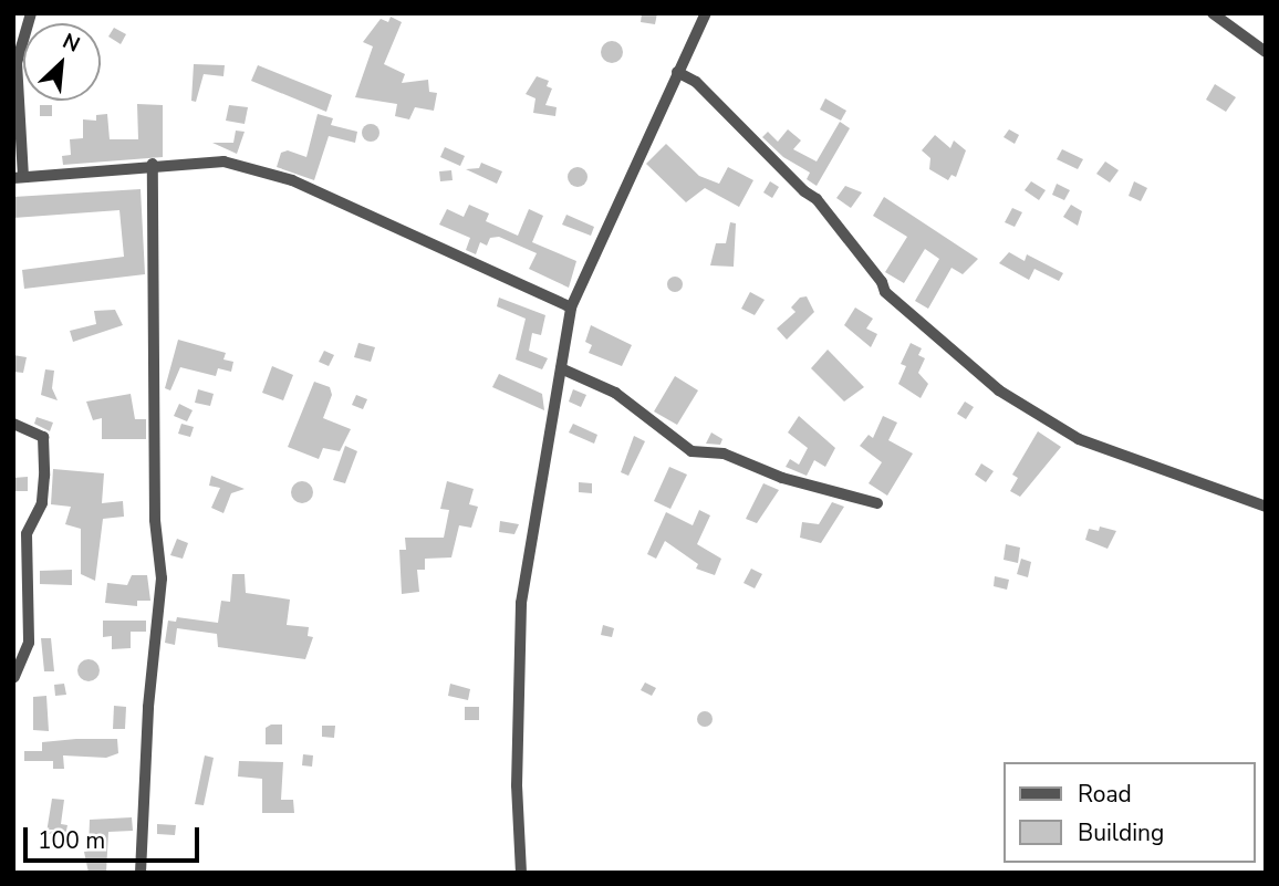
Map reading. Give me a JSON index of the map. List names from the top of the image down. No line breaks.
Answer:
{"legend":["Road","Building"],"scale_bar":"100 m","north":"top right"}
